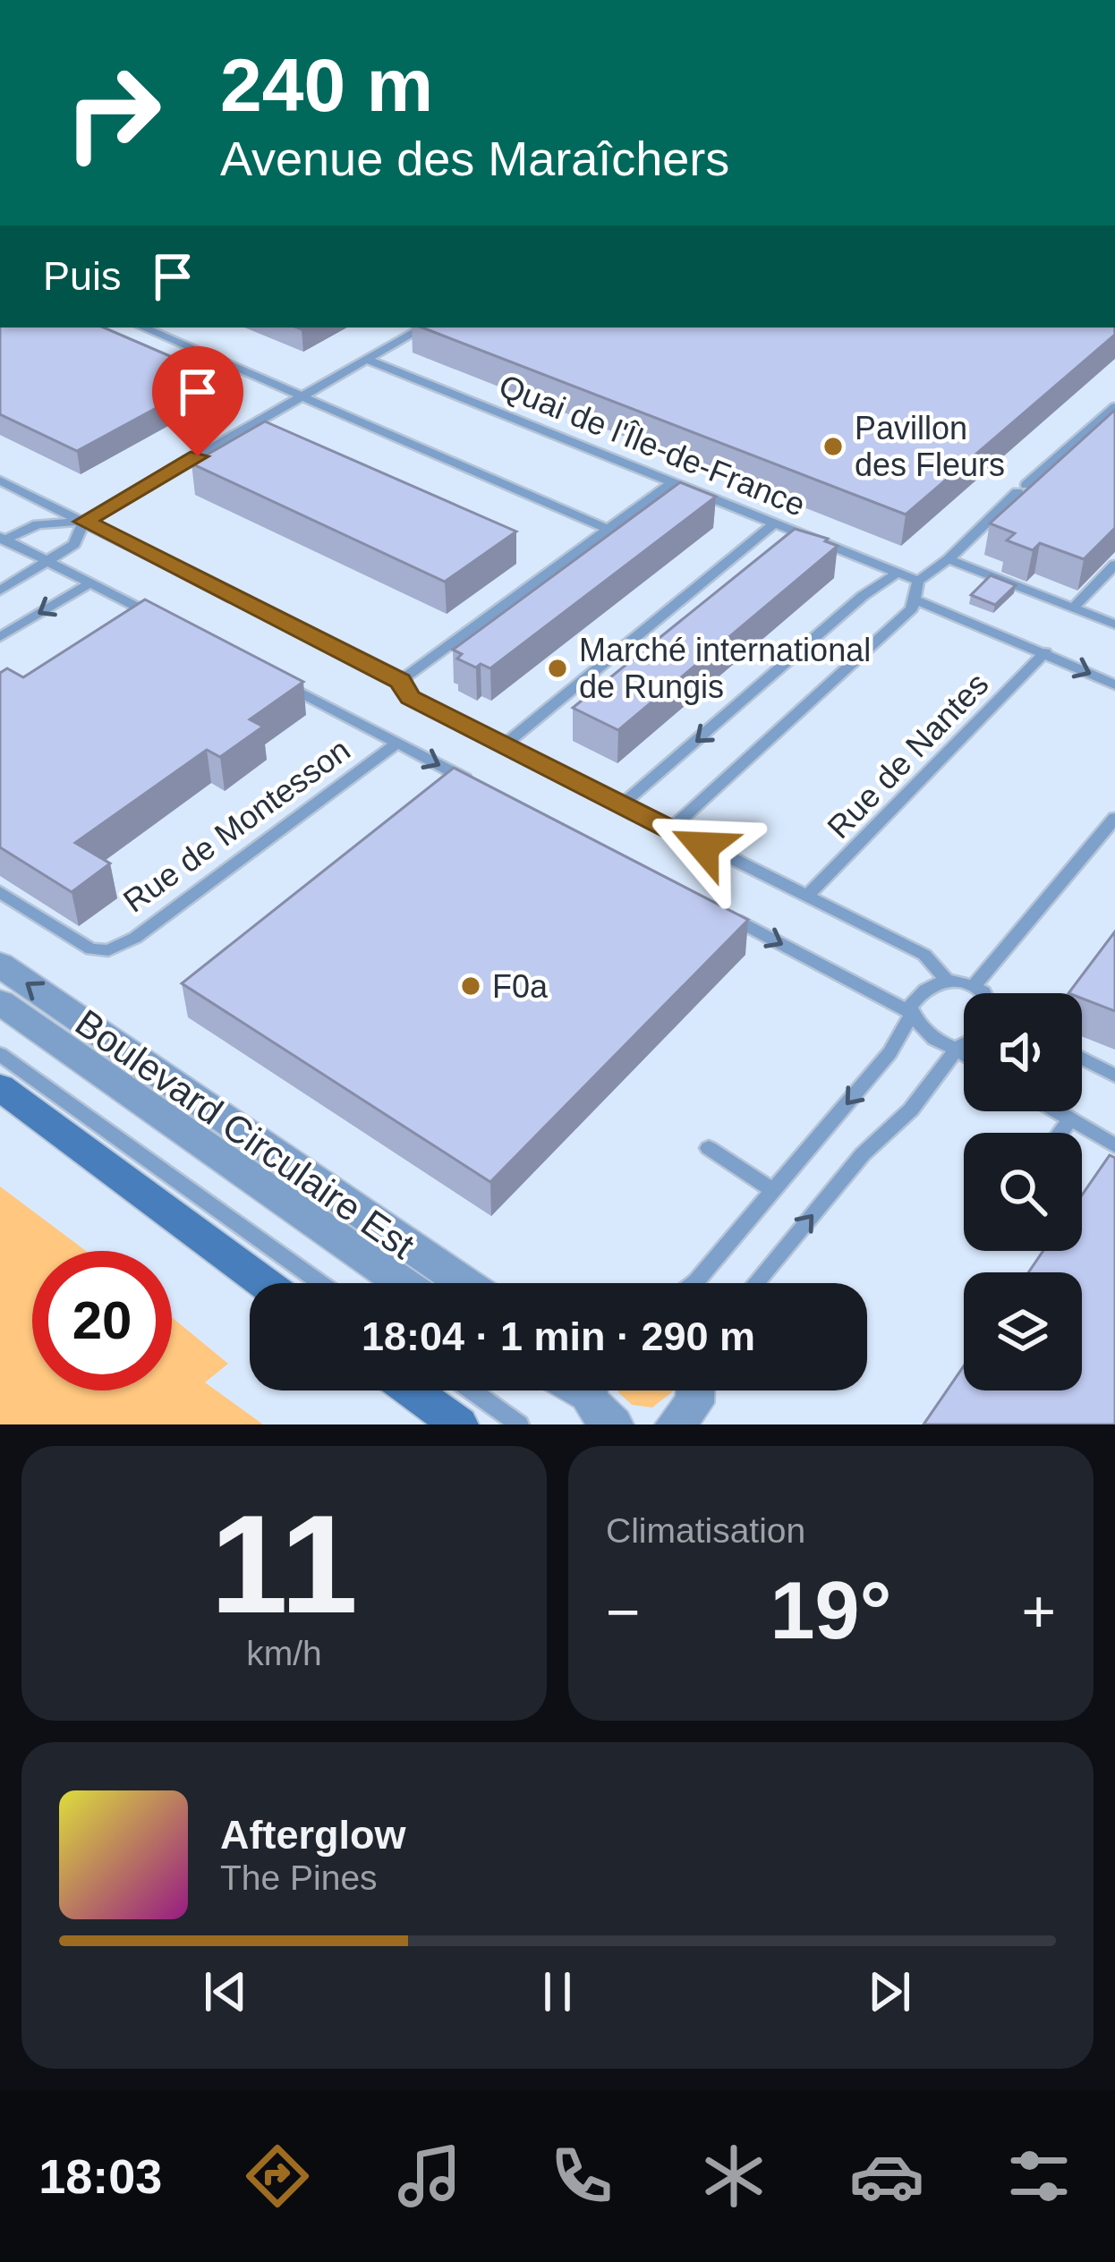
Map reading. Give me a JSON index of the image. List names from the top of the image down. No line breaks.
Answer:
{"streets":{"street":["Boulevard Circulaire Est"],"lane":["Quai de l'Île-de-France","Rue de Nantes","Rue de Montesson"]},"places":["Pavillon des Fleurs","Marché international de Rungis","F0a"],"page":{"turn":["240 m","Avenue des Maraîchers"],"then":"Puis","limit":"20","trip":"18:04 · 1 min · 290 m","tile":[["11","km/h"],"Climatisation"],"heat":["−","19°","+"],"song":["Afterglow","The Pines"],"tabs":"18:03"}}
